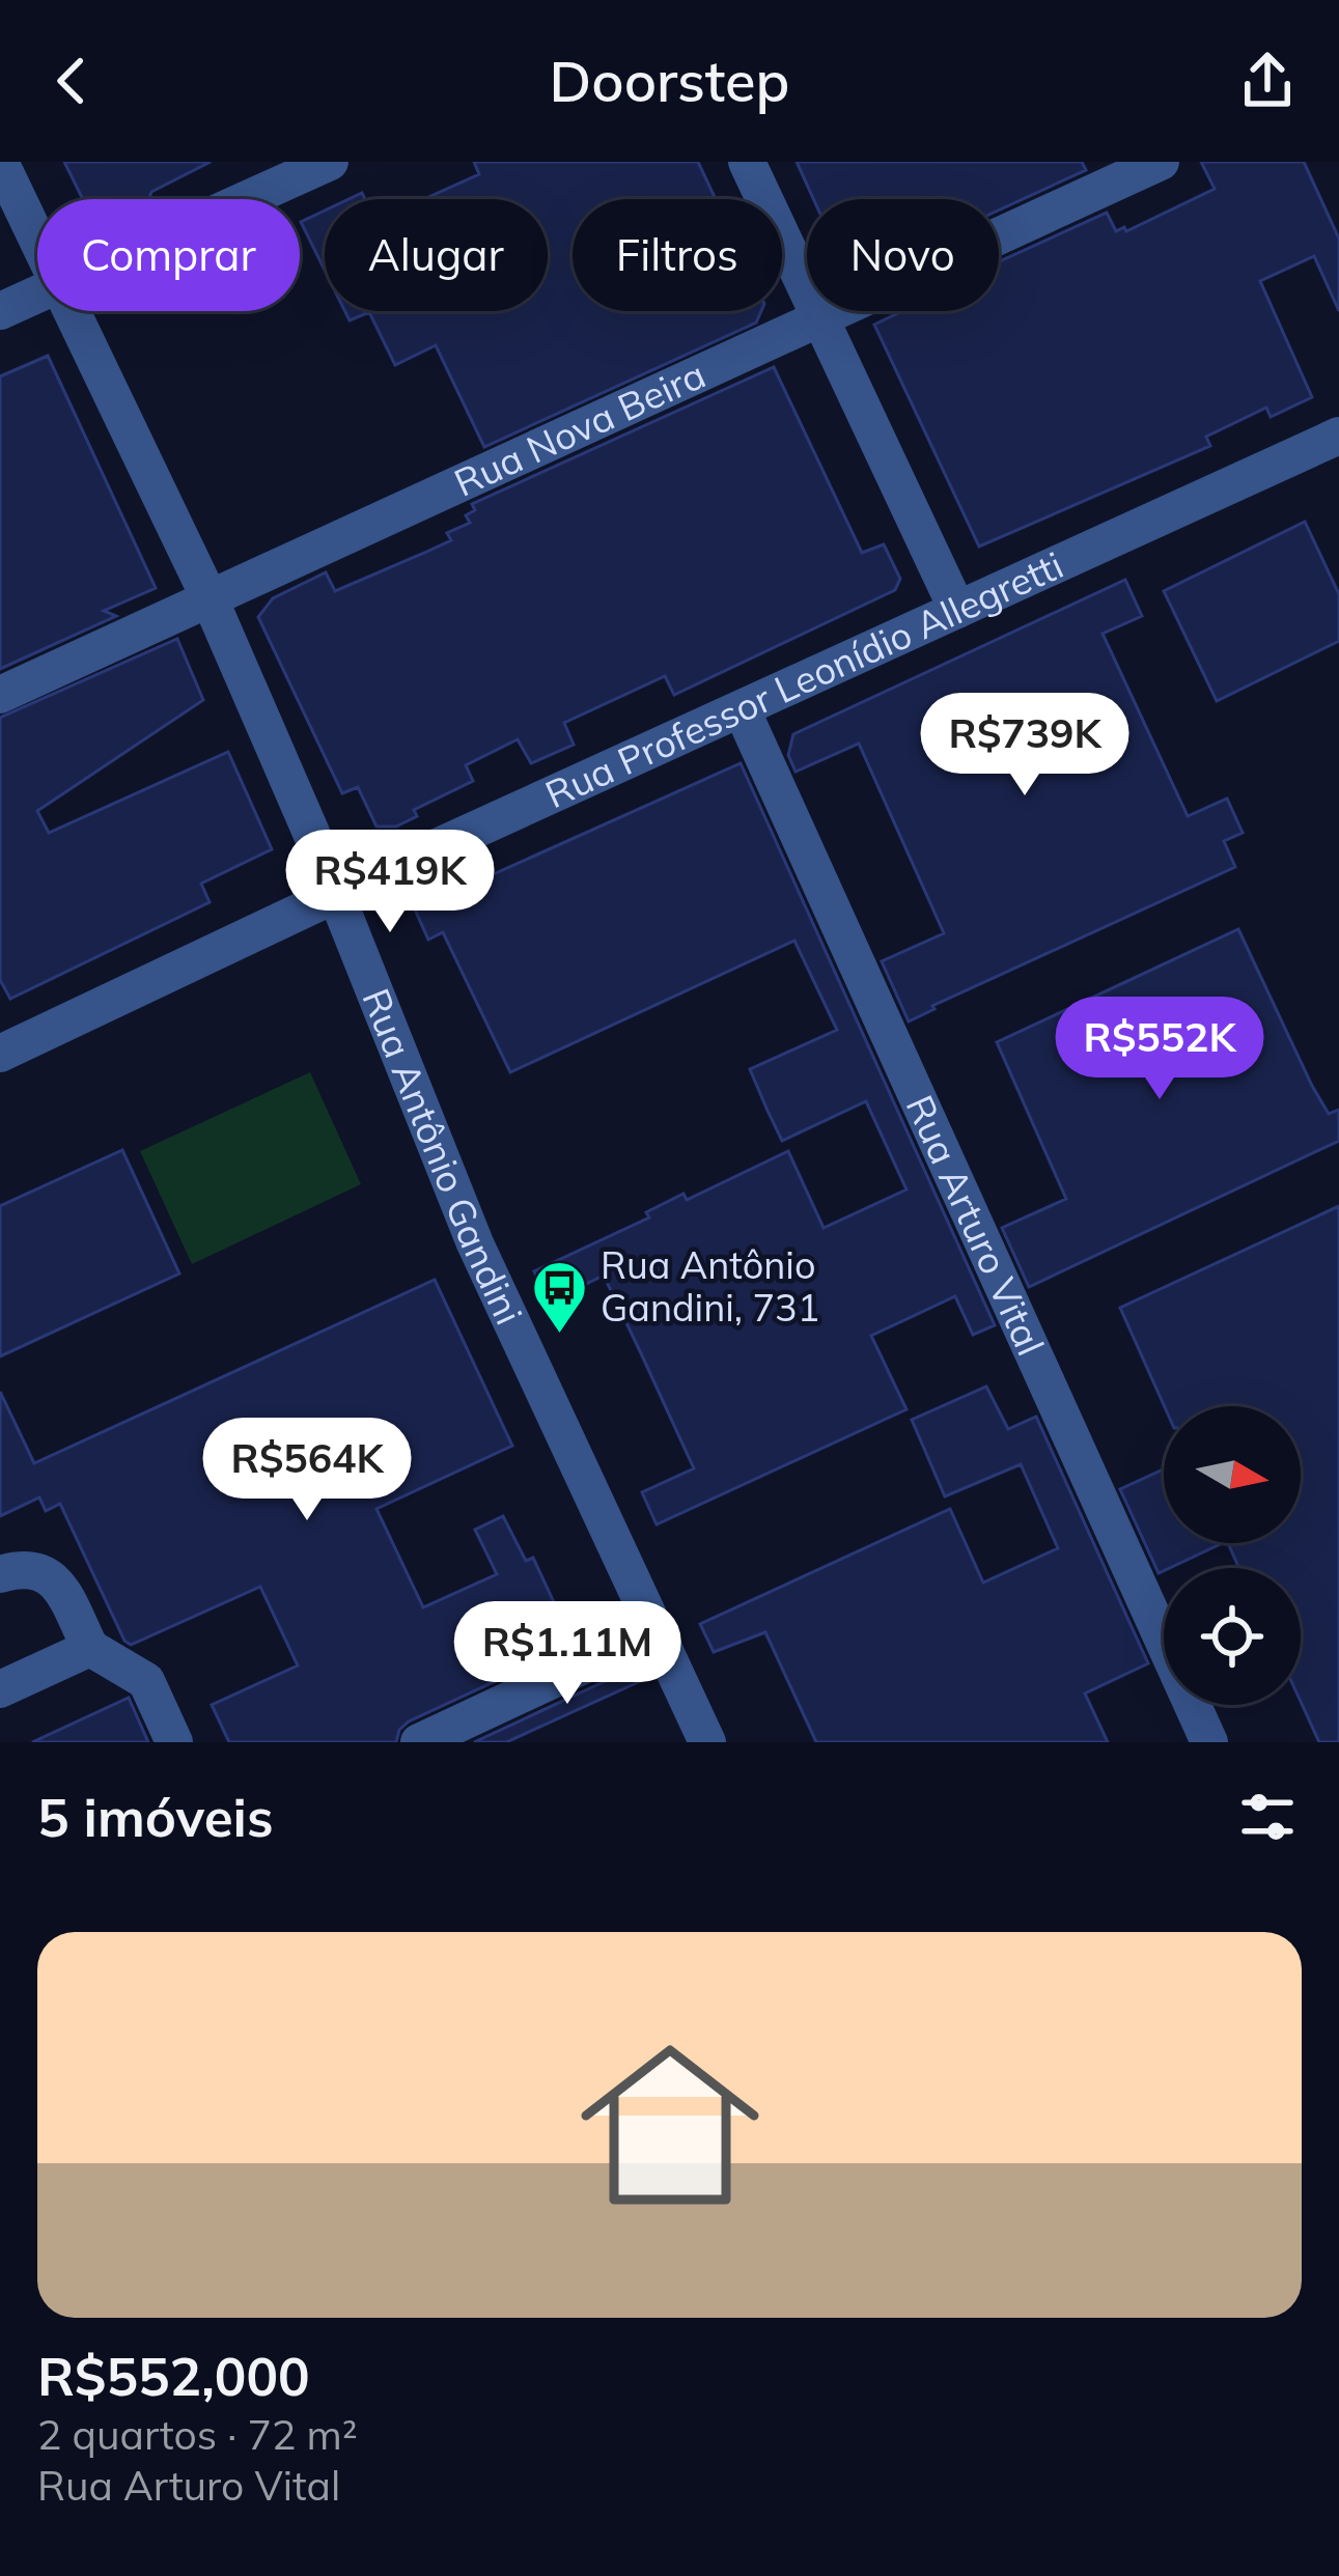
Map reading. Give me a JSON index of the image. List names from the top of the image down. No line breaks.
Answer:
{"streets":{"street":["Rua Nova Beira","Rua Professor Leonídio Allegretti","Rua Antônio Gandini","Rua Arturo Vital"]},"crossings":[["Rua Nova Beira","Rua Antônio Gandini"],["Rua Professor Leonídio Allegretti","Rua Antônio Gandini"],["Rua Professor Leonídio Allegretti","Rua Arturo Vital"]],"places":{"bus stop":["Rua Antônio Gandini, 731"]},"north":"right","page":{"header":"Doorstep","chip":["Comprar","Alugar","Filtros","Novo"],"price":["R$739K","R$419K","R$552K","R$564K","R$1.11M"],"heading":"5 imóveis","list":[{"name":"R$552,000","note":"2 quartos · 72 m² · Rua Arturo Vital"}]}}
